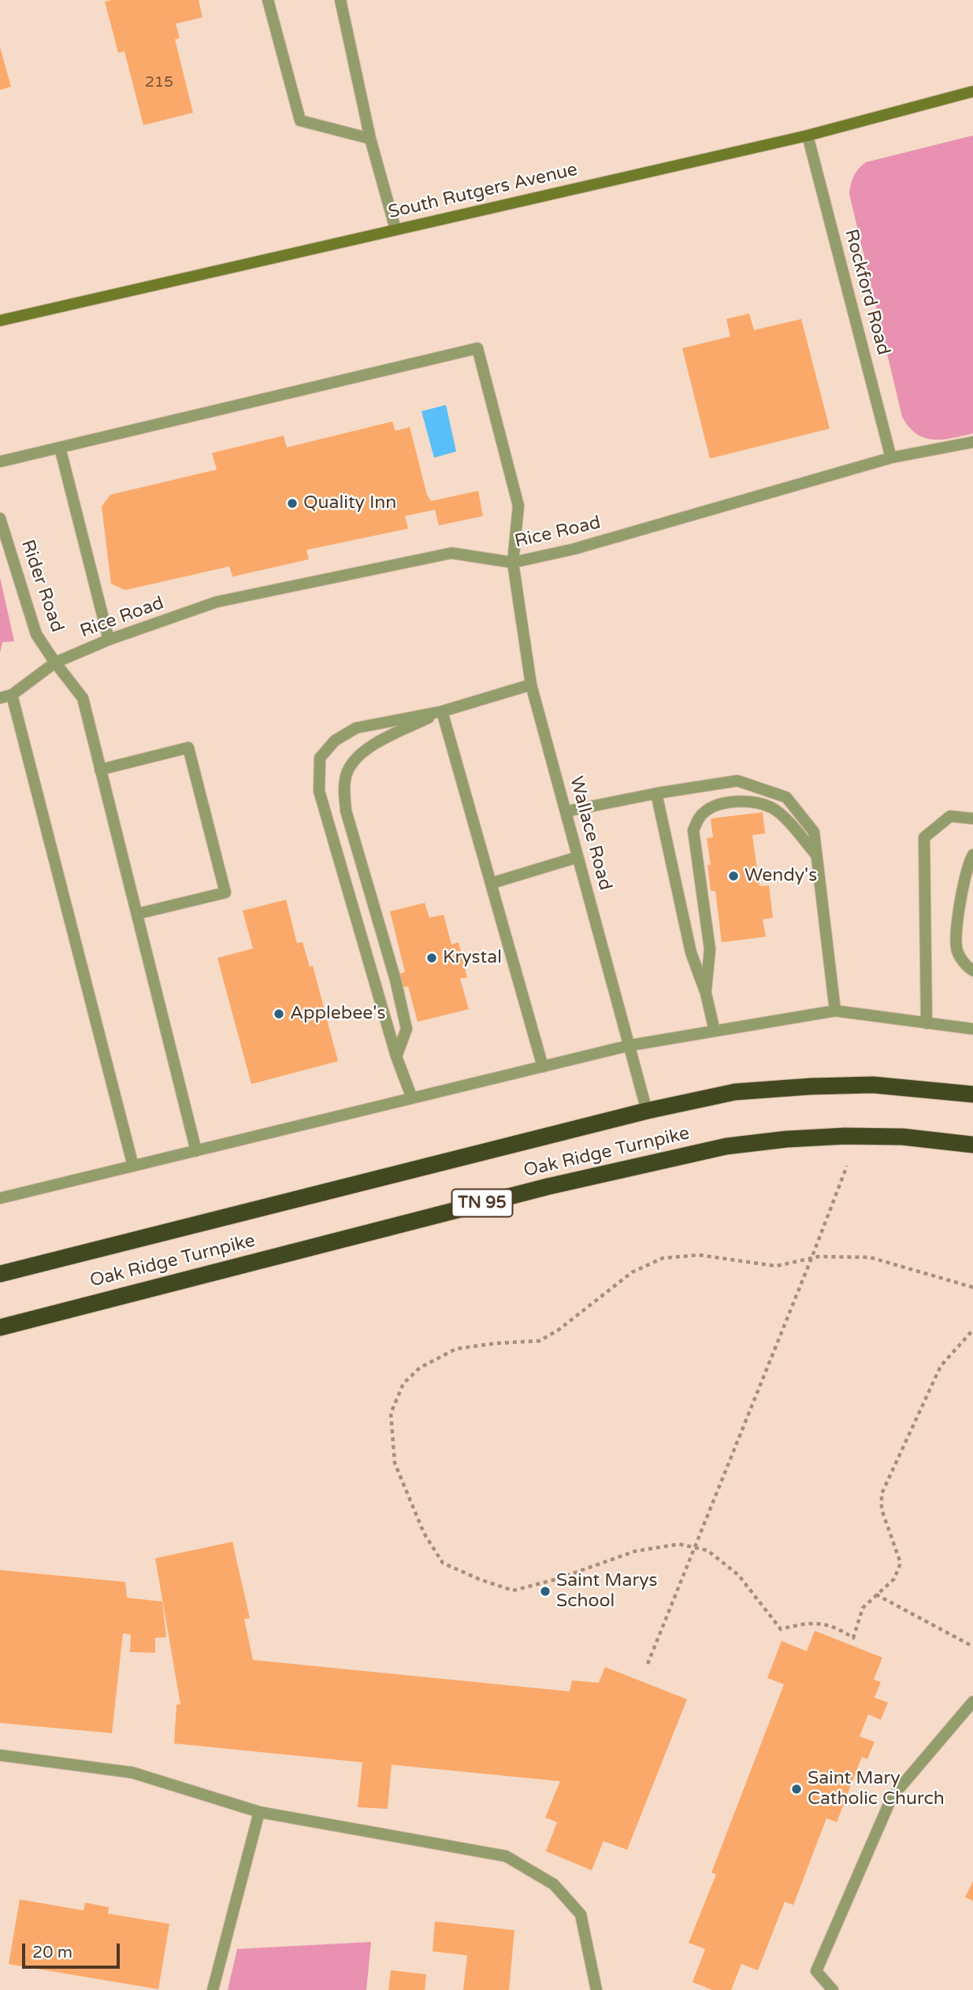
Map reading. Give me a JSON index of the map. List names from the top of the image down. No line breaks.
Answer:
{"streets":{"highway":["Oak Ridge Turnpike","TN 95"],"street":["South Rutgers Avenue","Rockford Road","Rice Road","Rider Road","Wallace Road"]},"crossings":[["South Rutgers Avenue","Rockford Road"],["Rockford Road","Rice Road"],["Rice Road","Rider Road"],["Rice Road","Wallace Road"],["Wallace Road","Oak Ridge Turnpike"]],"places":["Quality Inn","Wendy's","Krystal","Applebee's","Saint Marys School","Saint Mary Catholic Church"],"house_numbers":["215"],"scale_bar":"20 m"}
